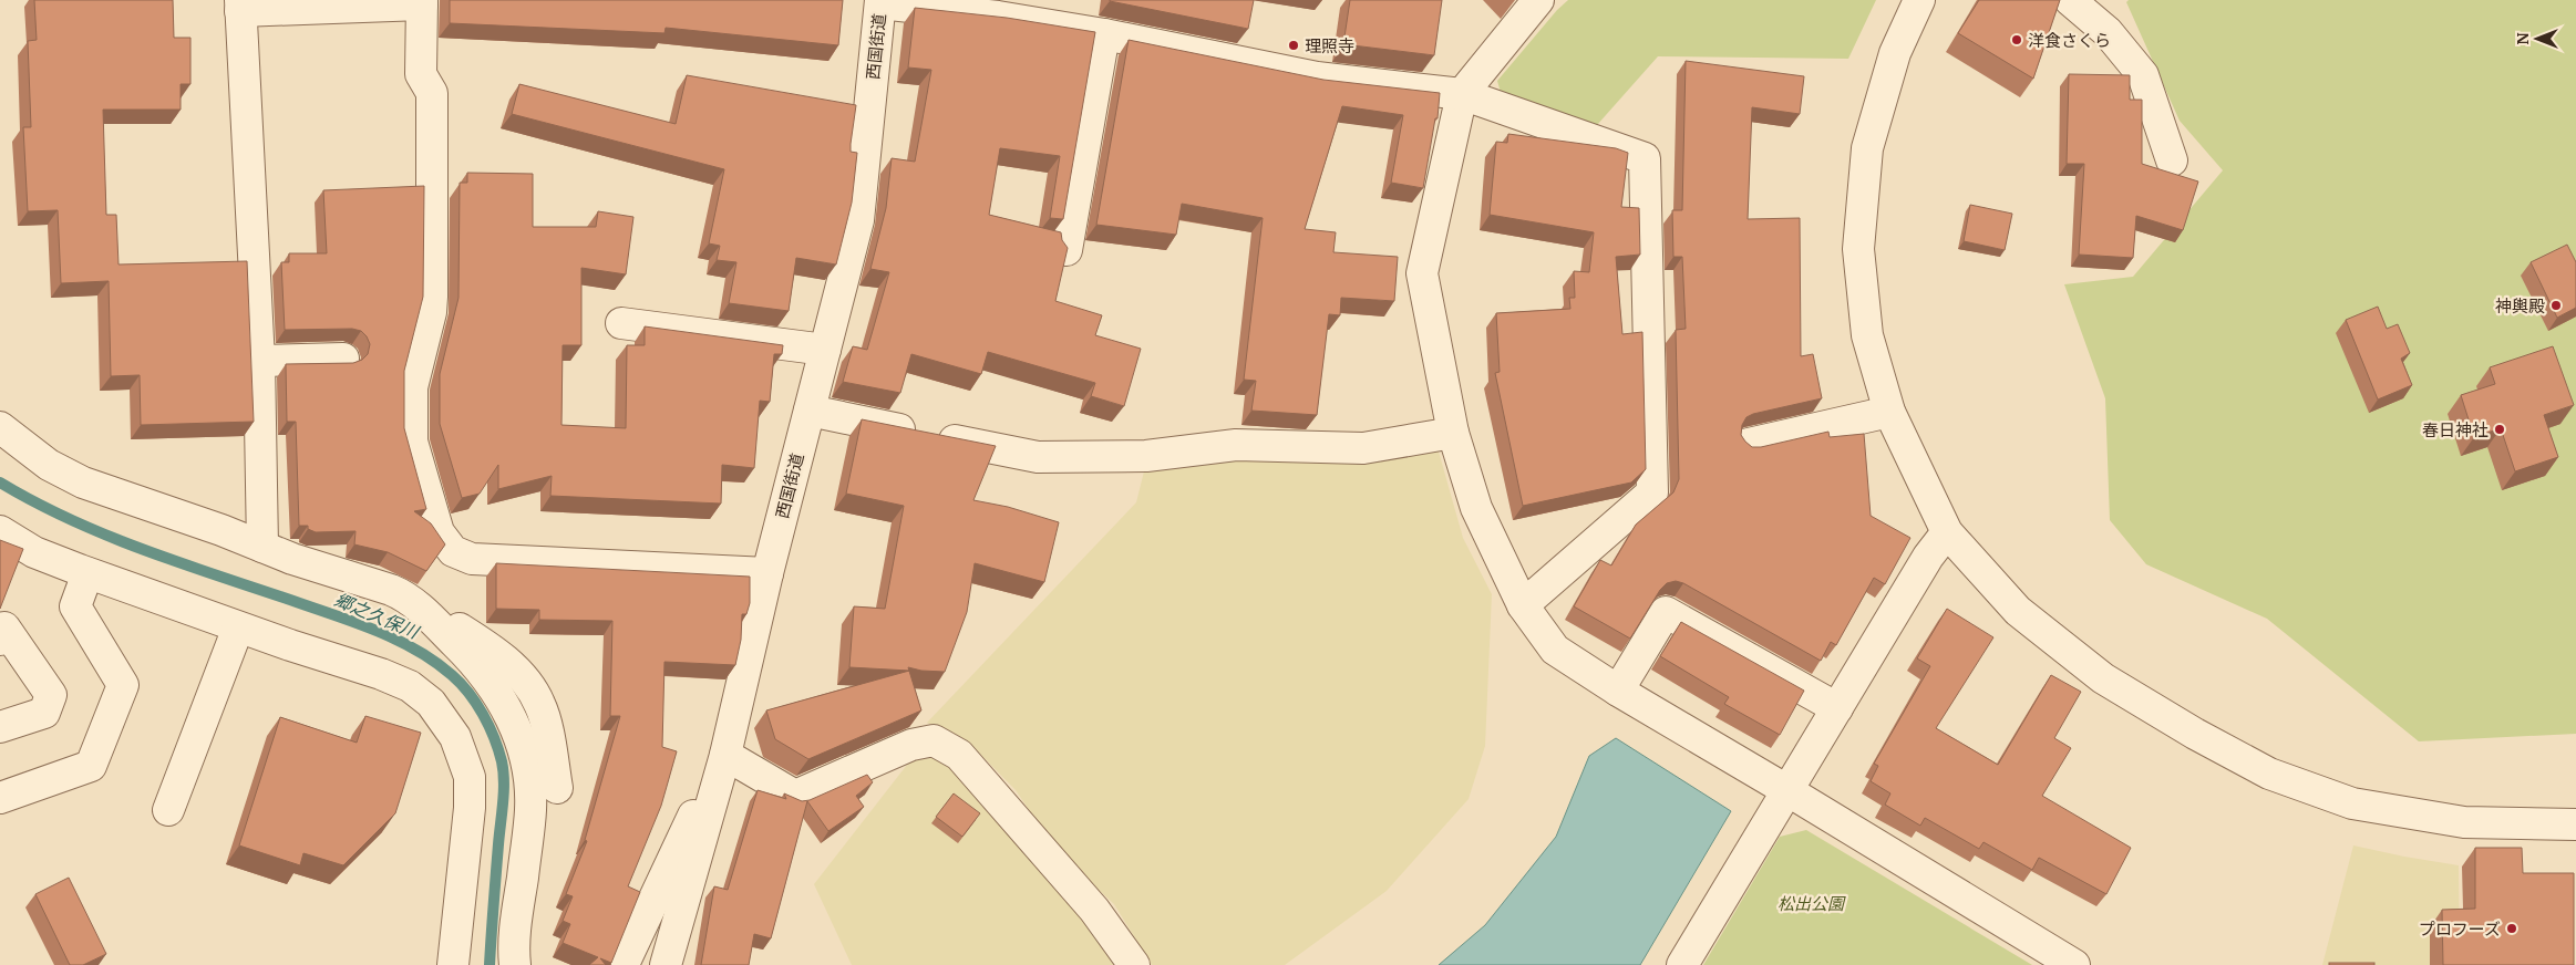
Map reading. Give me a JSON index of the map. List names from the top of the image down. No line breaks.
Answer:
{"streets":{"street":["西国街道"]},"water":["郷之久保川"],"parks":["松出公園"],"places":["洋食さくら","理照寺","神輿殿","春日神社","プロフーズ"],"north":"left"}
